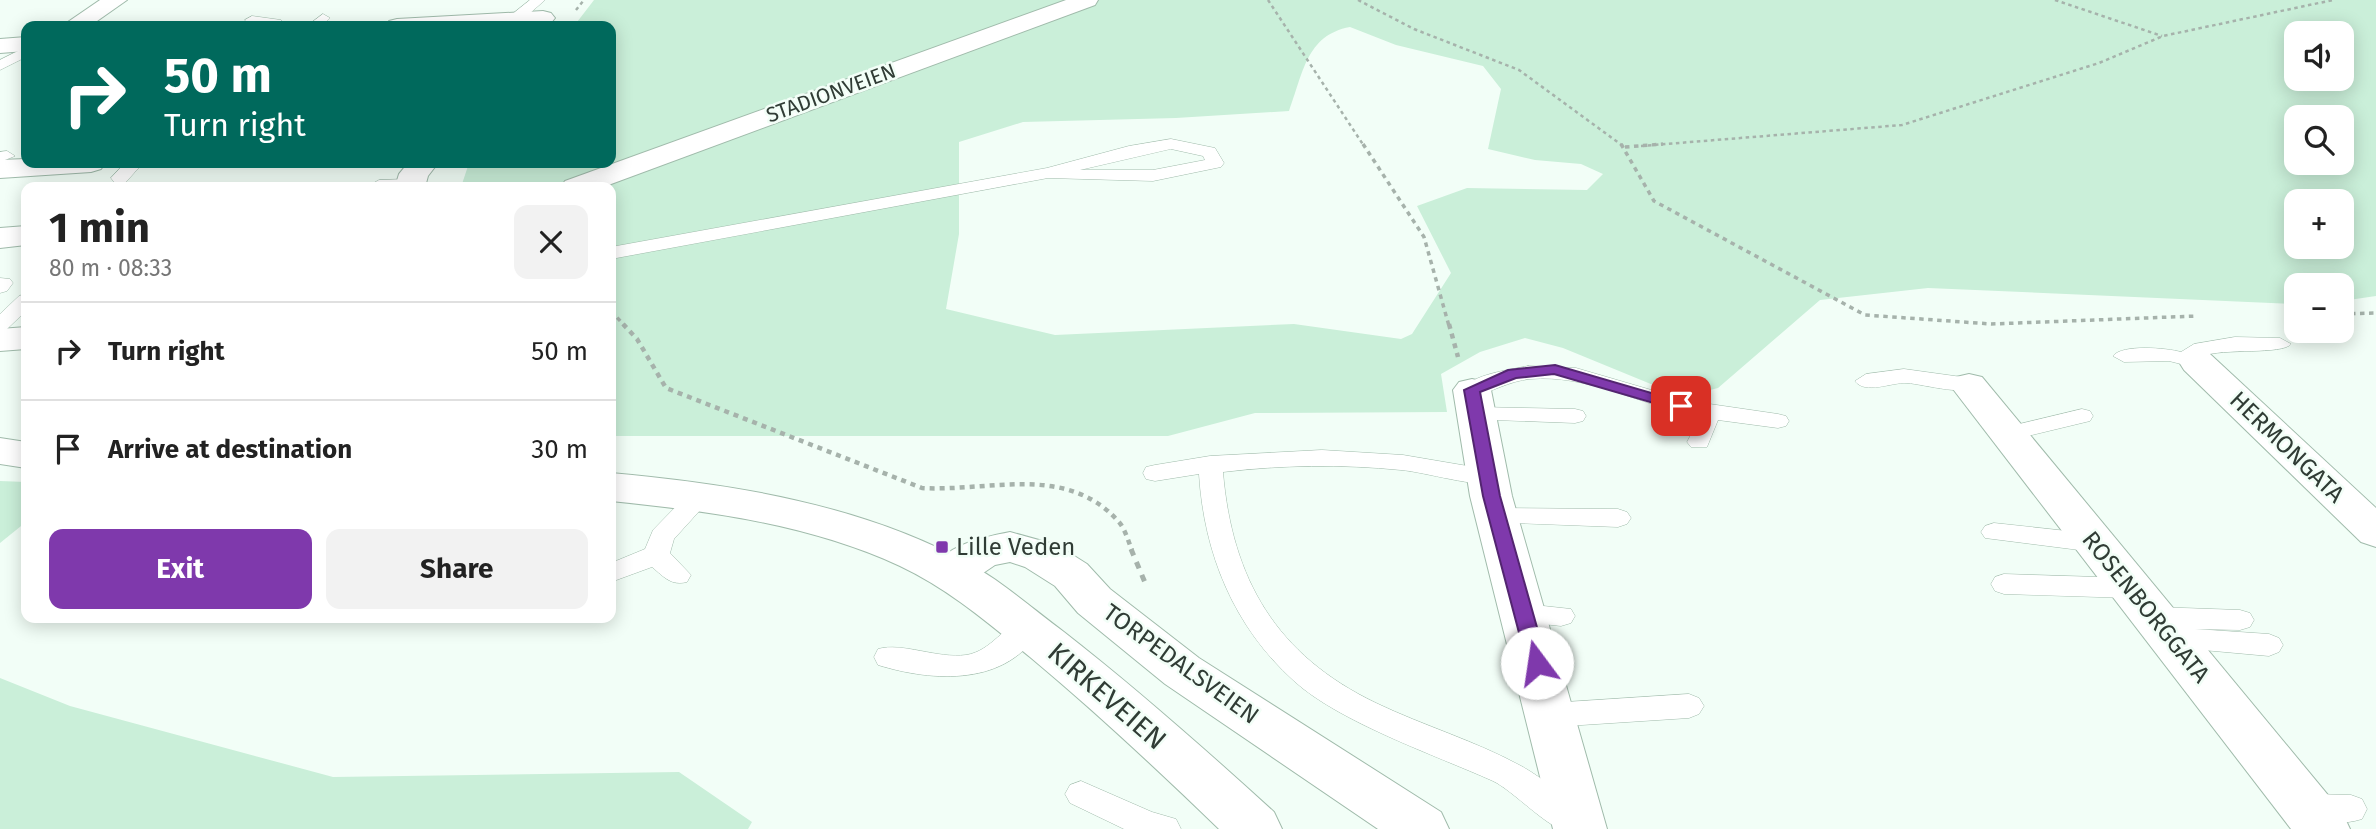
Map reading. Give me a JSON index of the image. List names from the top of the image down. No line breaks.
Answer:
{"streets":{"street":["STADIONVEIEN","HERMONGATA","ROSENBORGGATA","TORPEDALSVEIEN","KIRKEVEIEN"]},"crossings":[["TORPEDALSVEIEN","KIRKEVEIEN"]],"places":{"transit":["Lille Veden"]},"page":{"map_buttons":["+","−"],"turn":["50 m","Turn right"],"heading":["1 min","80 m · 08:33"],"list":[{"name":"Turn right","value":"50 m"},{"name":"Arrive at destination","value":"30 m"}],"buttons":["Exit","Share"]}}
